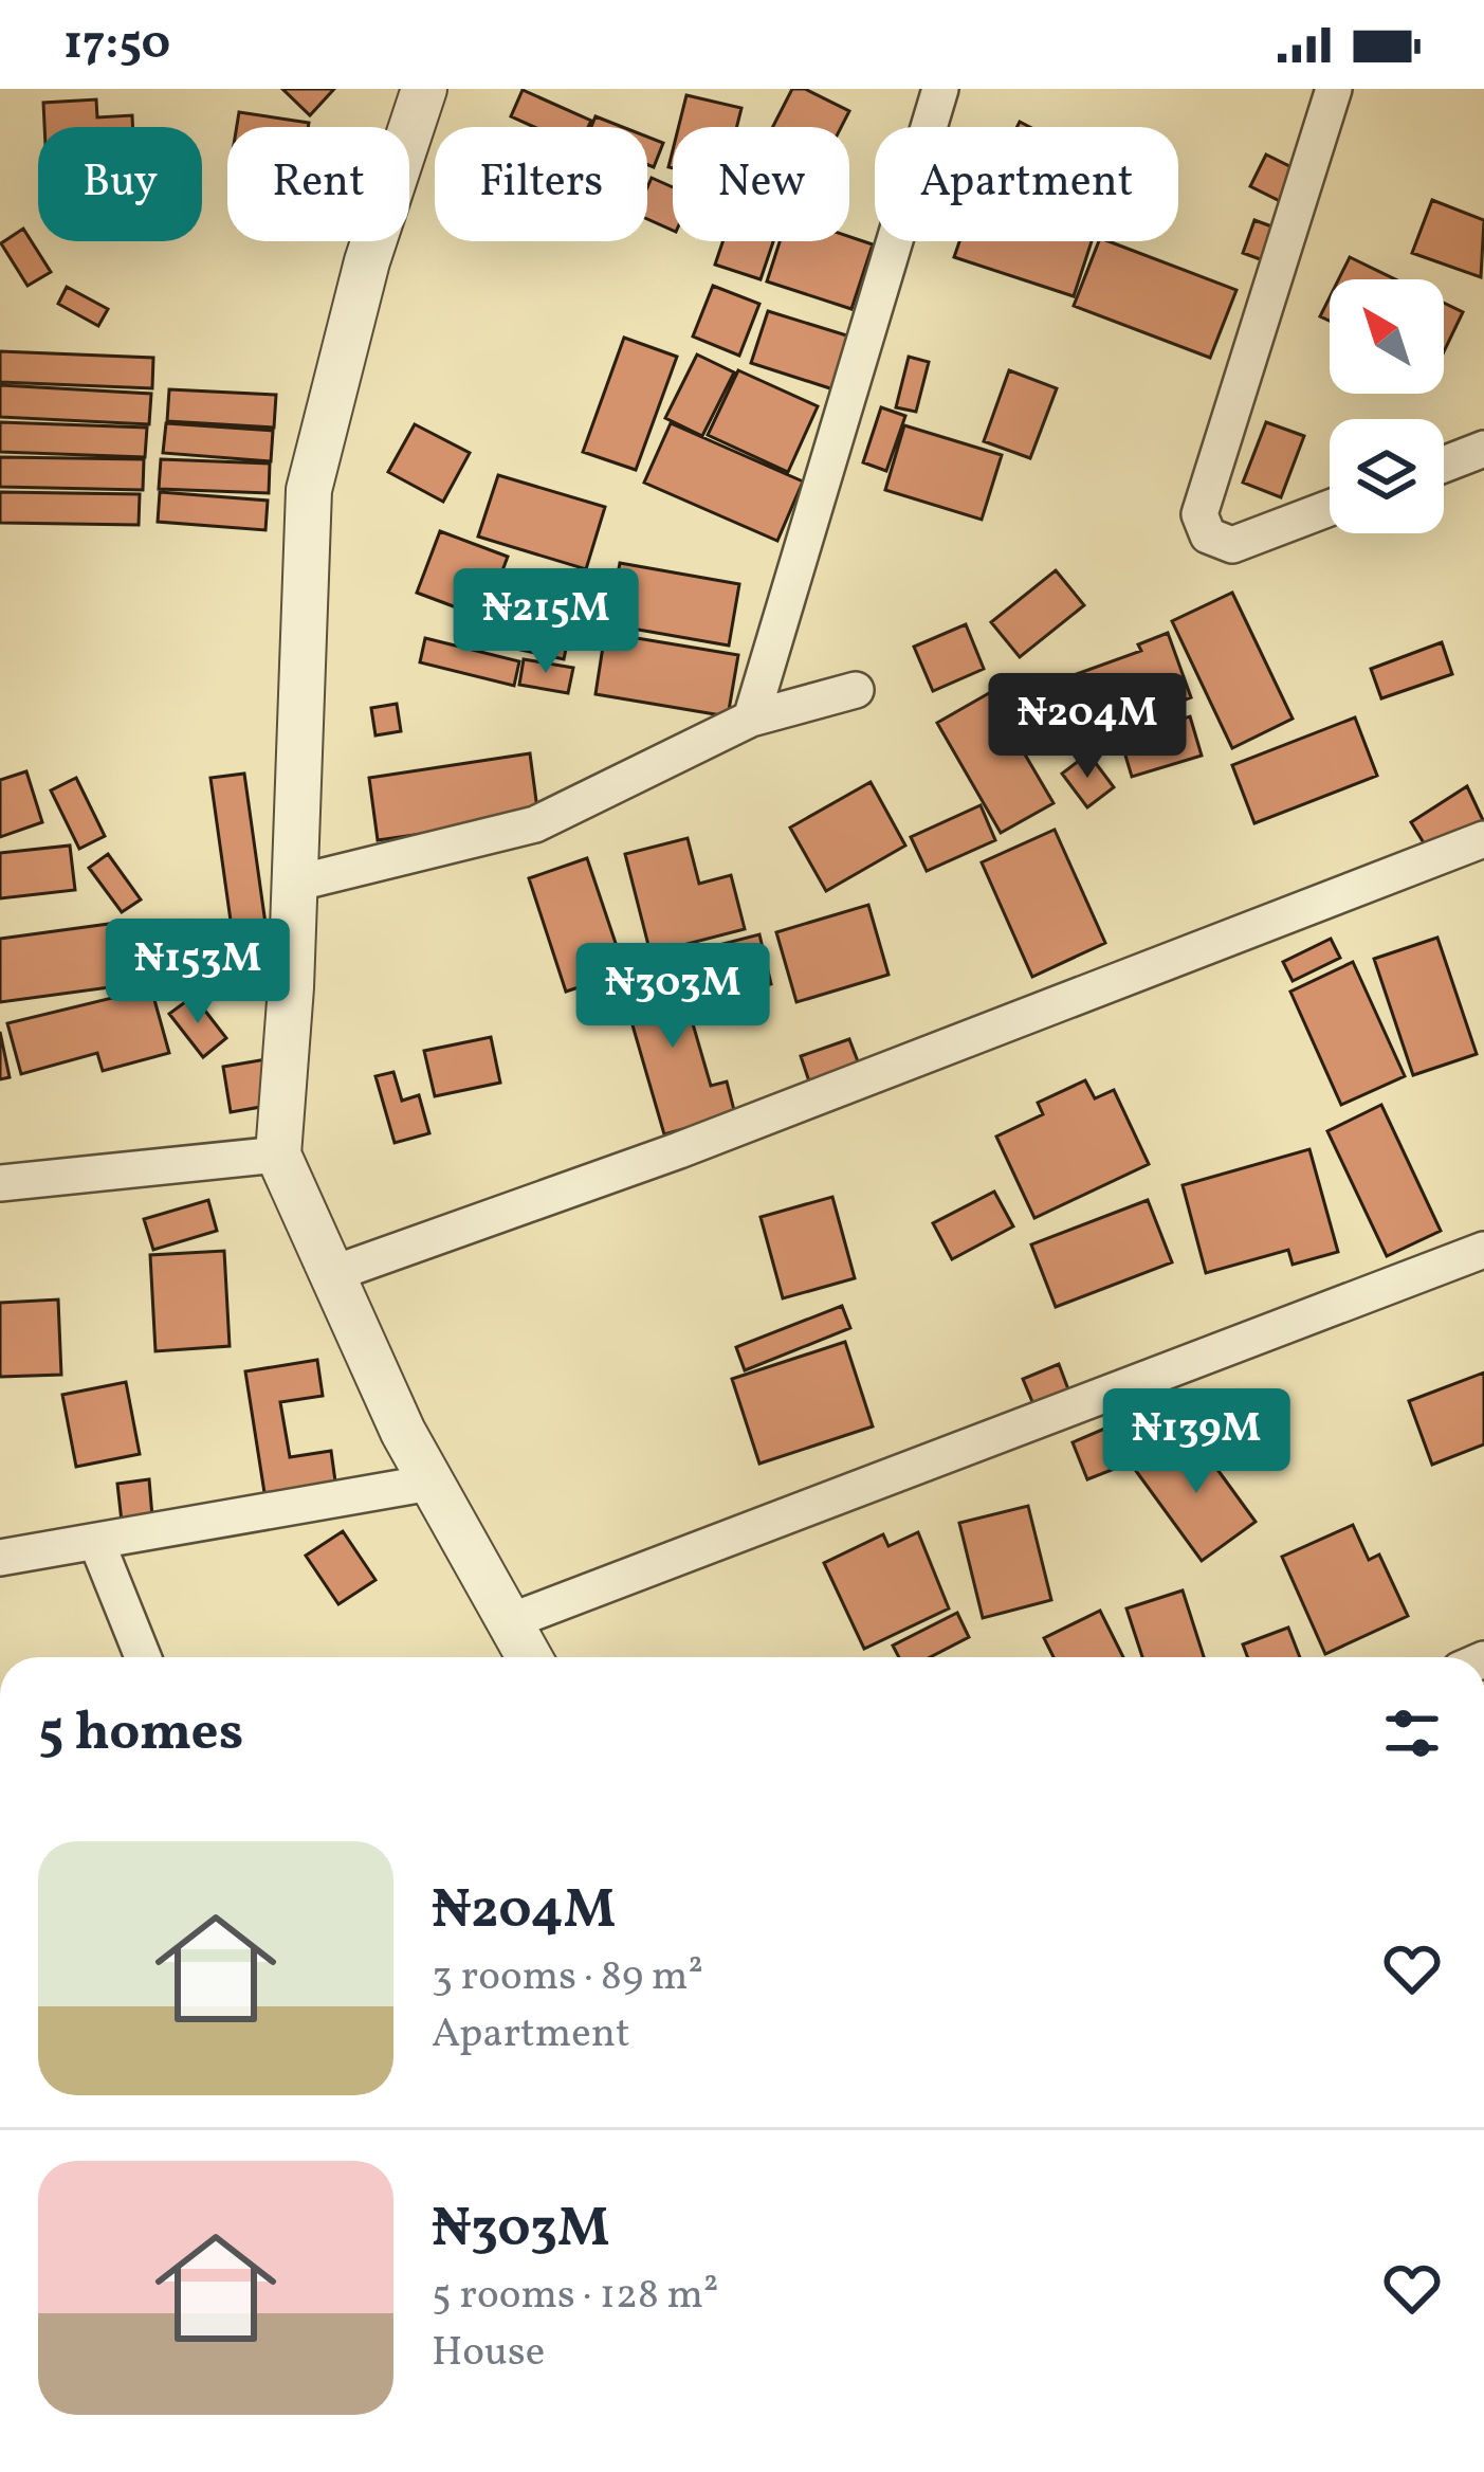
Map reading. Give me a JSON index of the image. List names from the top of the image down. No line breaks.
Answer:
{"north":"top left","page":{"status":"17:50","chip":["Buy","Rent","Filters","New","Apartment"],"price":["₦215M","₦204M","₦153M","₦303M","₦139M"],"heading":"5 homes","list":[{"name":"₦204M","note":"3 rooms · 89 m² · Apartment"},{"name":"₦303M","note":"5 rooms · 128 m² · House"}]}}
